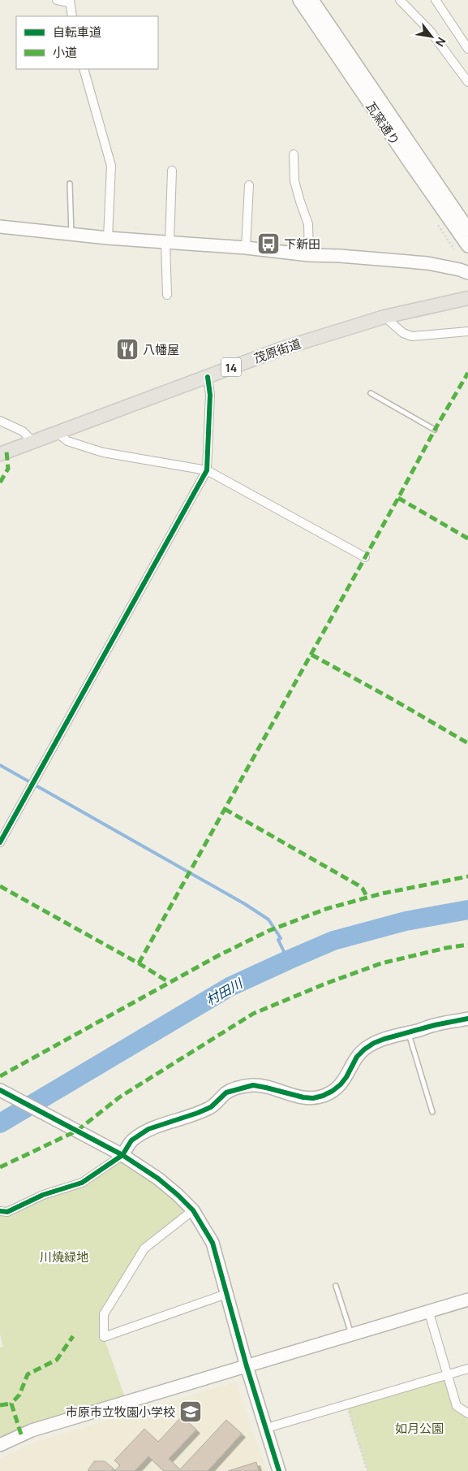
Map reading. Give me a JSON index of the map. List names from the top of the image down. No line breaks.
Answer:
{"streets":{"main road":["茂原街道","14"],"street":["瓦窯通り"]},"water":["村田川"],"parks":["川焼緑地","如月公園"],"places":{"bus stop":["下新田"],"restaurant":["八幡屋"],"school or university":["市原市立牧園小学校"]},"legend":["自転車道","小道"],"north":"bottom right"}
